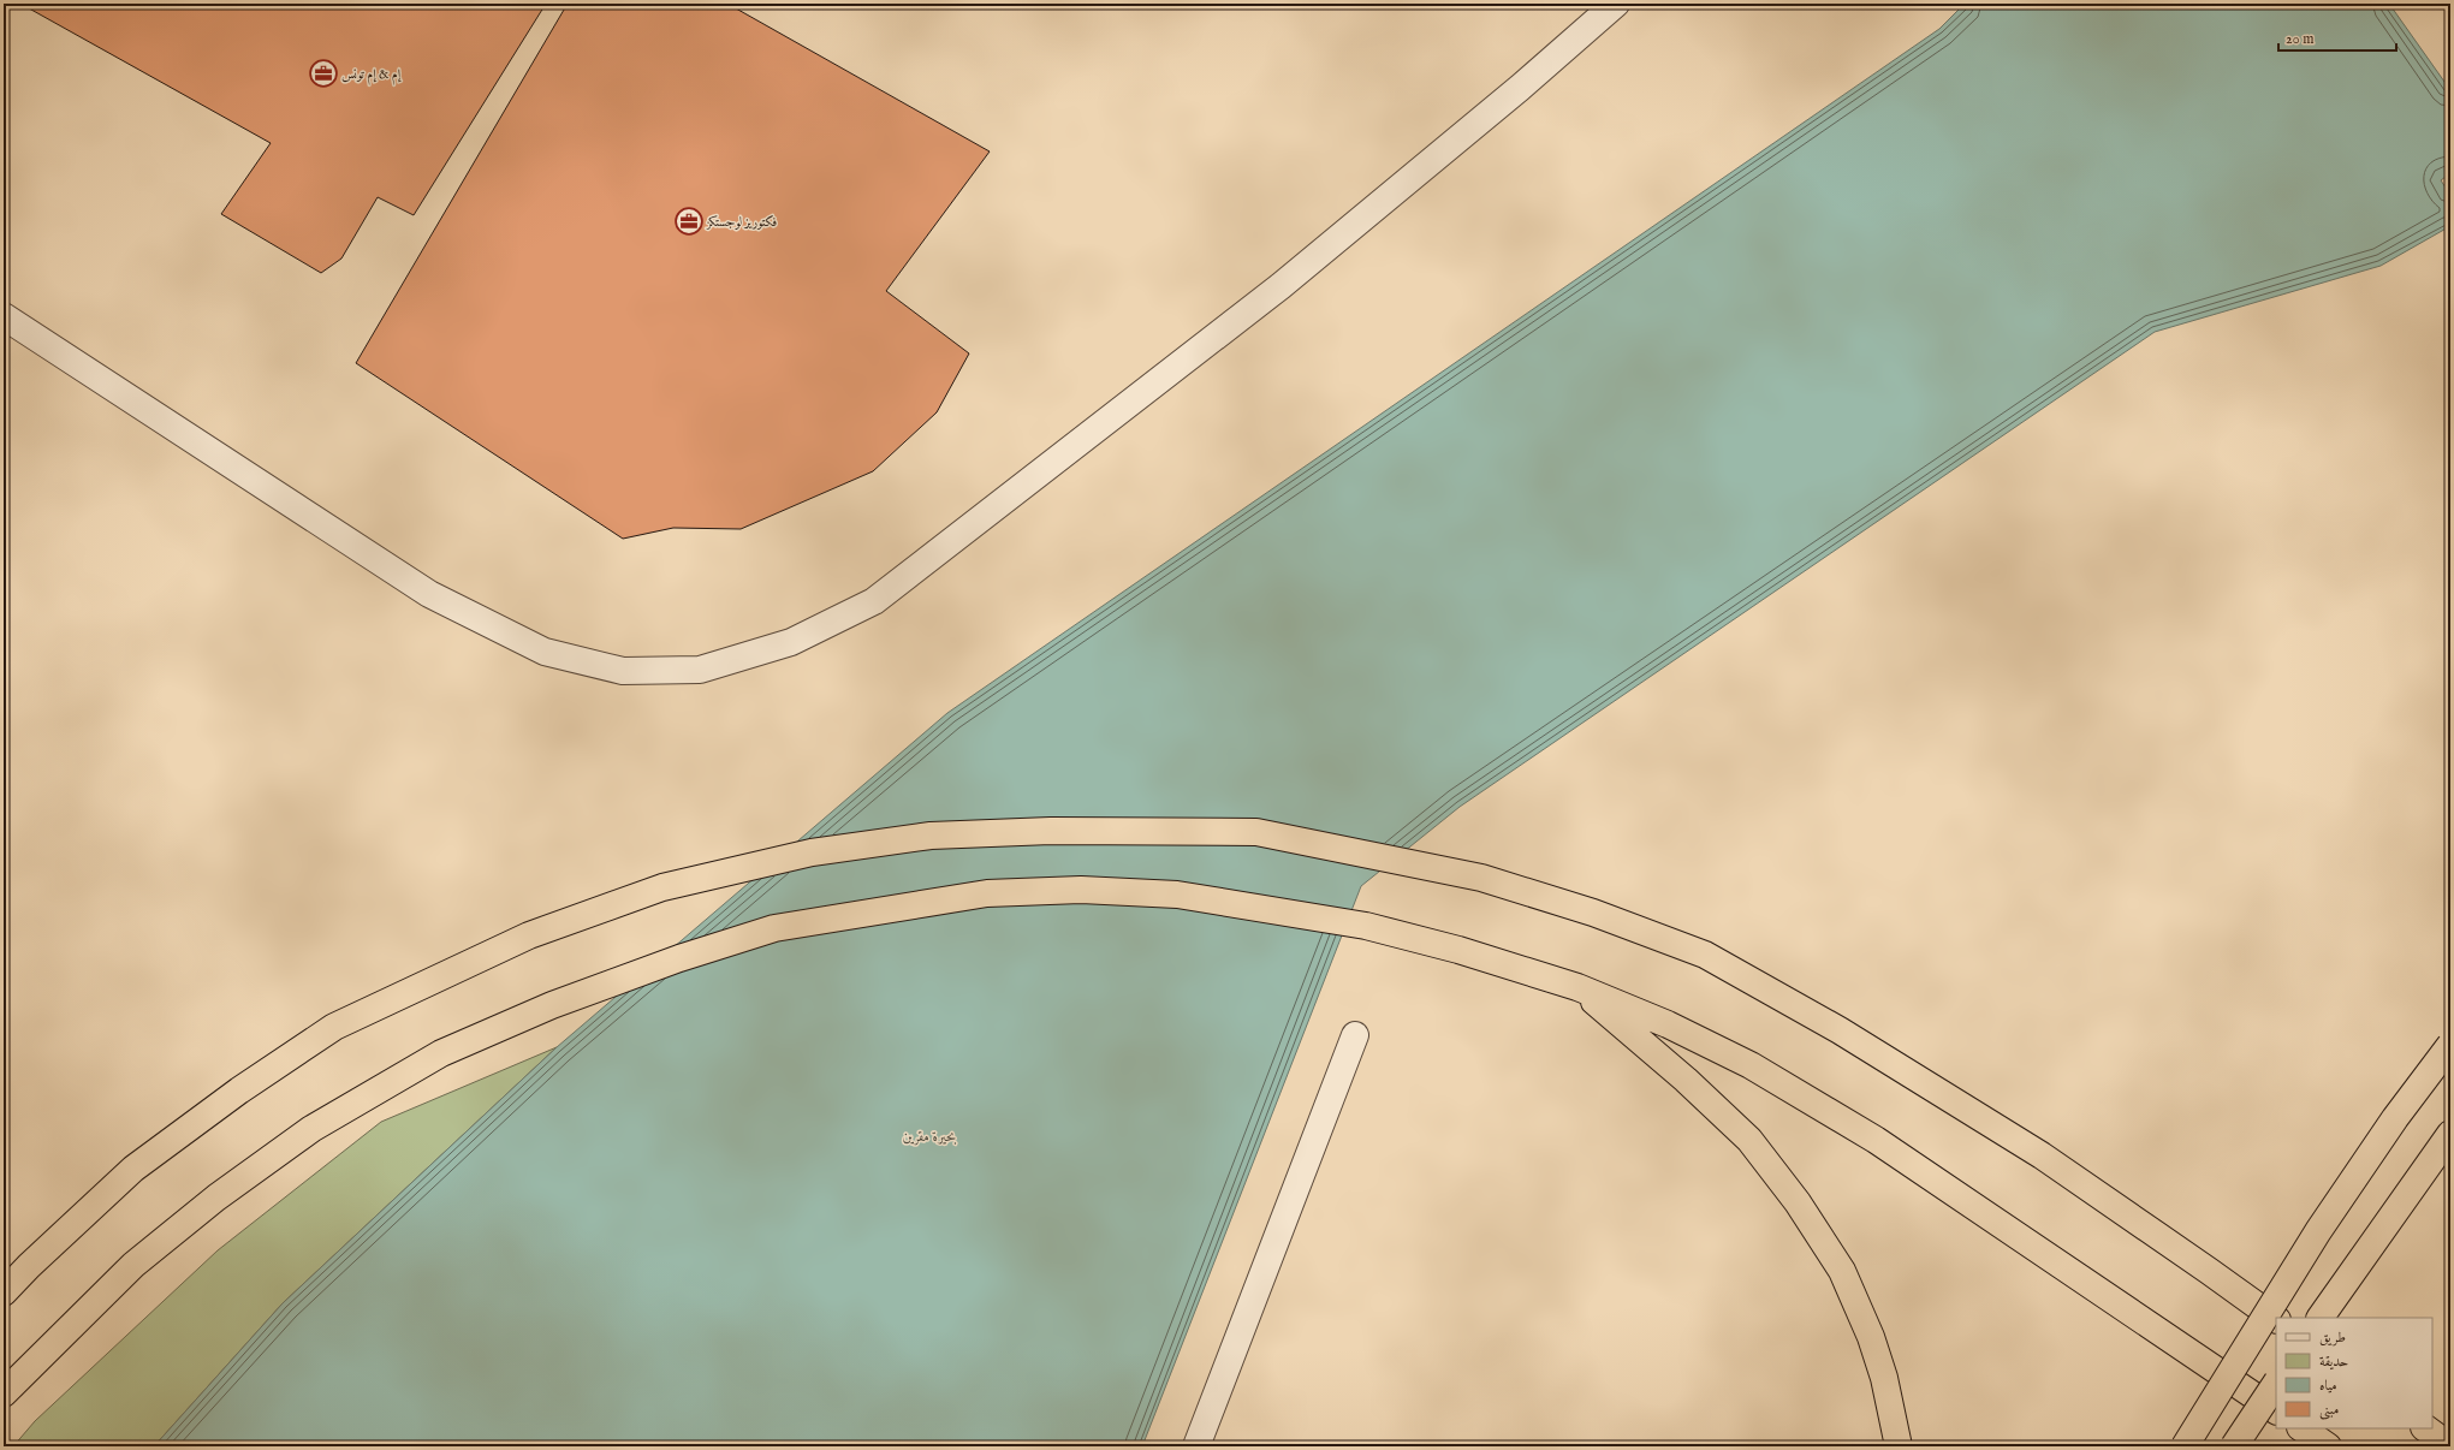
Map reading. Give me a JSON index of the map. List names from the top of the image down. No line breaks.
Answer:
{"water":["بحيرة مقرين"],"places":{"office":["إم & إم تونس","فكتوريز لوجستكز"]},"legend":["طريق","حديقة","مياه","مبنى"],"scale_bar":"20 m"}
